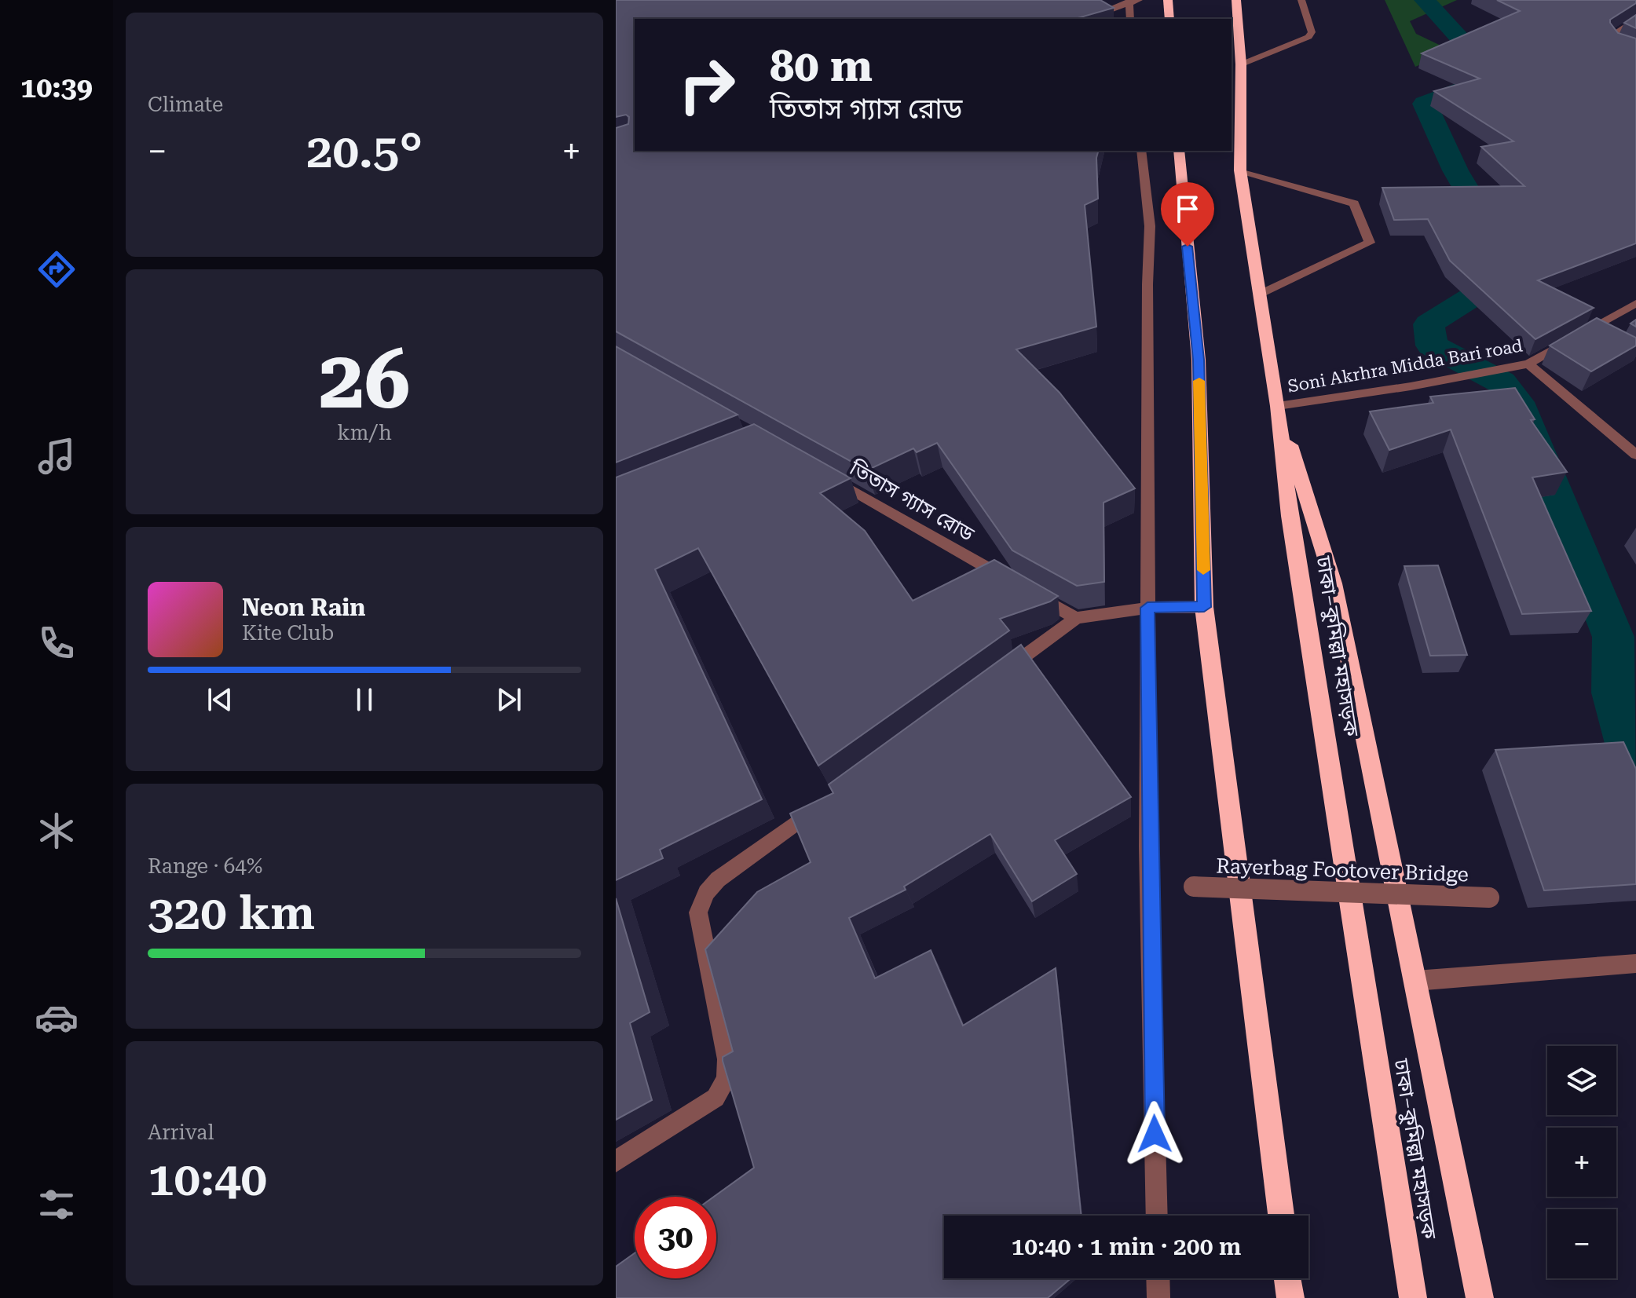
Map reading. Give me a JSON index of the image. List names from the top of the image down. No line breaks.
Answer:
{"streets":{"highway":["ঢাকা–কুমিল্লা মহাসড়ক"],"street":["Soni Akrhra Midda Bari road","তিতাস গ্যাস রোড","Rayerbag Footover Bridge"]},"crossings":[["Soni Akrhra Midda Bari road","ঢাকা–কুমিল্লা মহাসড়ক"]],"page":{"tabs":"10:39","tile":["Climate",["26","km/h"],["Range · 64%","320 km"],["Arrival","10:40"]],"turn":["80 m","তিতাস গ্যাস রোড"],"heat":["−","20.5°","+"],"song":["Neon Rain","Kite Club"],"map_buttons":["+","−"],"limit":"30","trip":"10:40 · 1 min · 200 m"}}
